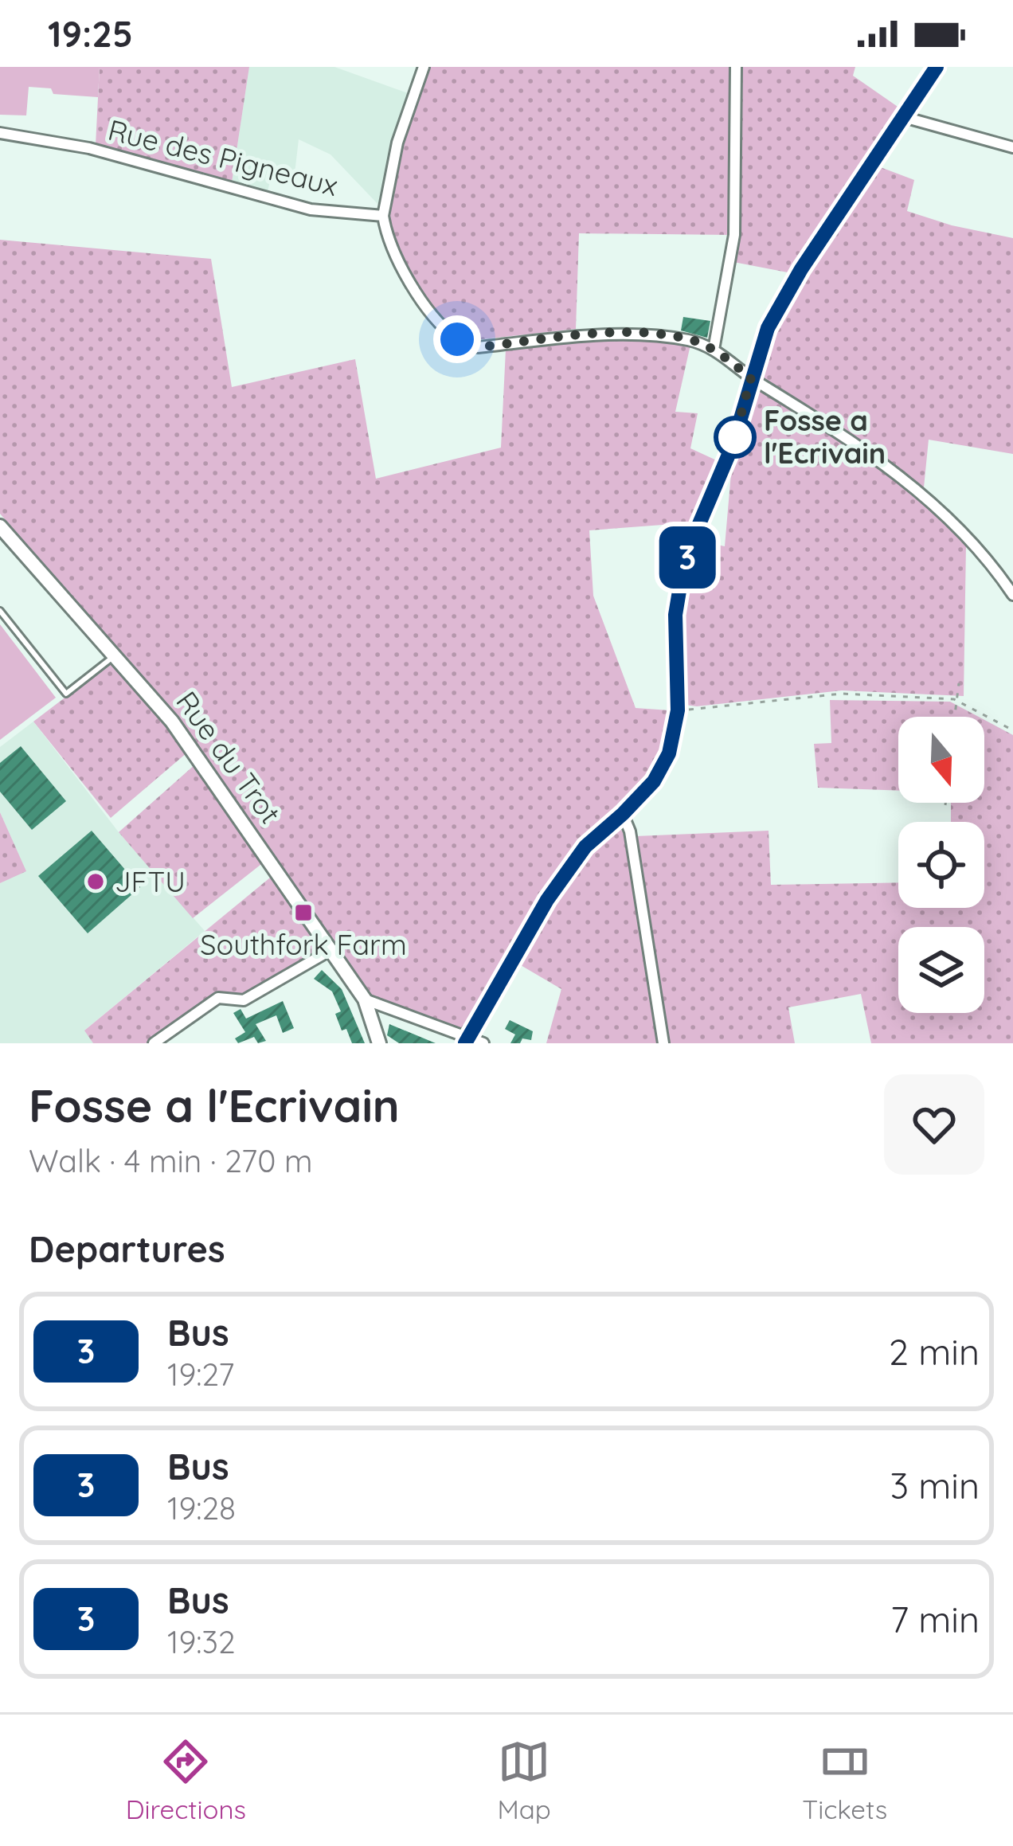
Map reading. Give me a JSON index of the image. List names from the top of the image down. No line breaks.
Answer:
{"streets":{"main road":["Rue du Trot"],"street":["Rue des Pigneaux"]},"places":{"other":["Fosse a l'Ecrivain","JFTU"],"transit":["Southfork Farm"]},"lines":["bus line 3"],"north":"bottom","page":{"status":"19:25","on_map":"3","heading":[["Fosse a l'Ecrivain","Walk · 4 min · 270 m"],"Departures"],"list":[{"mark":"3","name":"Bus","note":"19:27","value":"2 min"},{"mark":"3","name":"Bus","note":"19:28","value":"3 min"},{"mark":"3","name":"Bus","note":"19:32","value":"7 min"}],"tabs":["Directions","Map","Tickets"]}}
